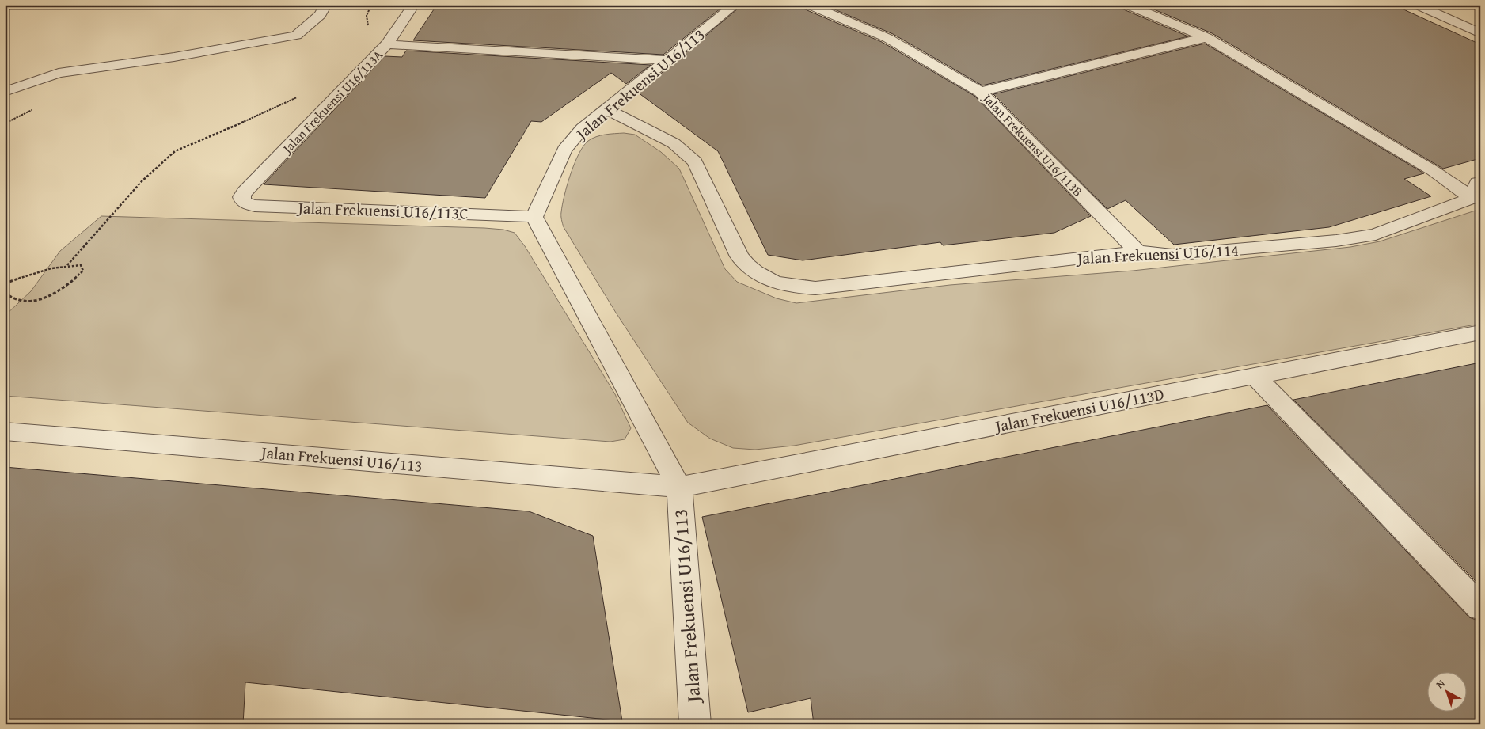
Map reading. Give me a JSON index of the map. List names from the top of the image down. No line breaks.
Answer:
{"streets":{"street":["Jalan Frekuensi U16/113","Jalan Frekuensi U16/113A","Jalan Frekuensi U16/113B","Jalan Frekuensi U16/113C","Jalan Frekuensi U16/114","Jalan Frekuensi U16/113D"]},"crossings":[["Jalan Frekuensi U16/113","Jalan Frekuensi U16/113C"],["Jalan Frekuensi U16/113","Jalan Frekuensi U16/114"],["Jalan Frekuensi U16/113","Jalan Frekuensi U16/113D"],["Jalan Frekuensi U16/113A","Jalan Frekuensi U16/113C"],["Jalan Frekuensi U16/113B","Jalan Frekuensi U16/114"]],"north":"top left"}
